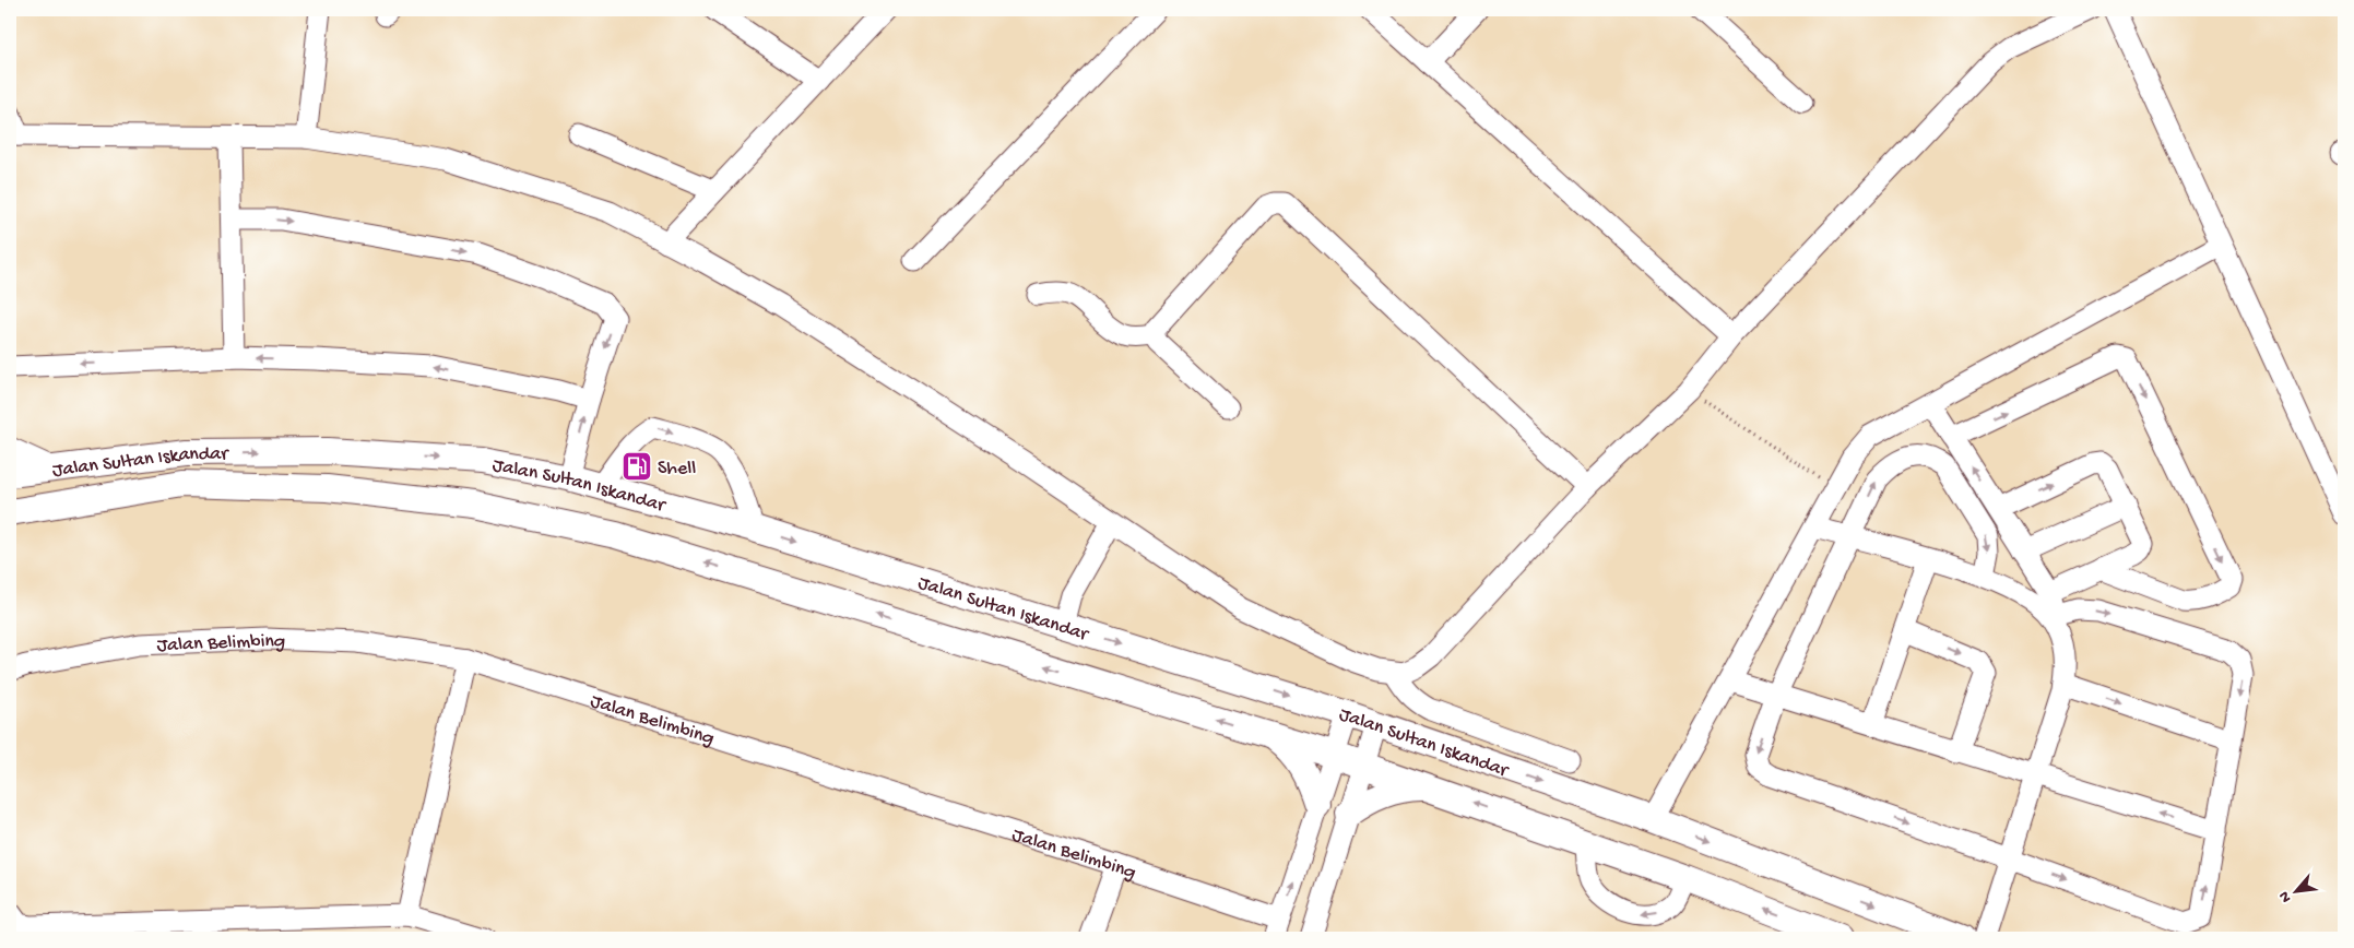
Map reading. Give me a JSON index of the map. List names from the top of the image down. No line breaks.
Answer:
{"streets":{"main road":["Jalan Sultan Iskandar"],"street":["Jalan Belimbing"]},"places":{"fuel station":["Shell"]},"north":"bottom left"}
